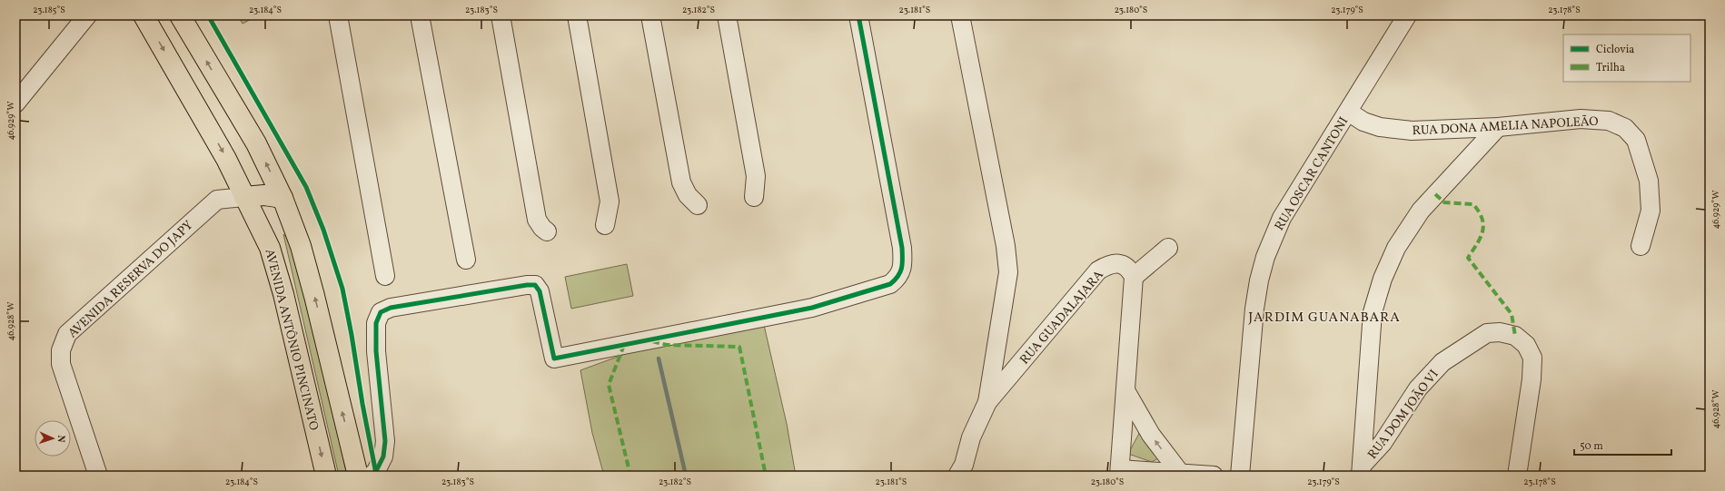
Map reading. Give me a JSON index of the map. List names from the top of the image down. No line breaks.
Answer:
{"streets":{"main road":["AVENIDA ANTÔNIO PINCINATO"],"street":["RUA DONA AMELIA NAPOLEÃO","RUA OSCAR CANTONI","AVENIDA RESERVA DO JAPY","RUA GUADALAJARA","RUA DOM JOÃO VI"]},"crossings":[["RUA DONA AMELIA NAPOLEÃO","RUA OSCAR CANTONI"],["AVENIDA RESERVA DO JAPY","AVENIDA ANTÔNIO PINCINATO"]],"districts":["JARDIM GUANABARA"],"legend":["Ciclovia","Trilha"],"scale_bar":"50 m","north":"right","coordinates":["23.185°S","23.184°S","23.183°S","23.182°S","23.181°S","23.180°S","23.179°S","23.178°S","46.929°W","46.928°W"]}
